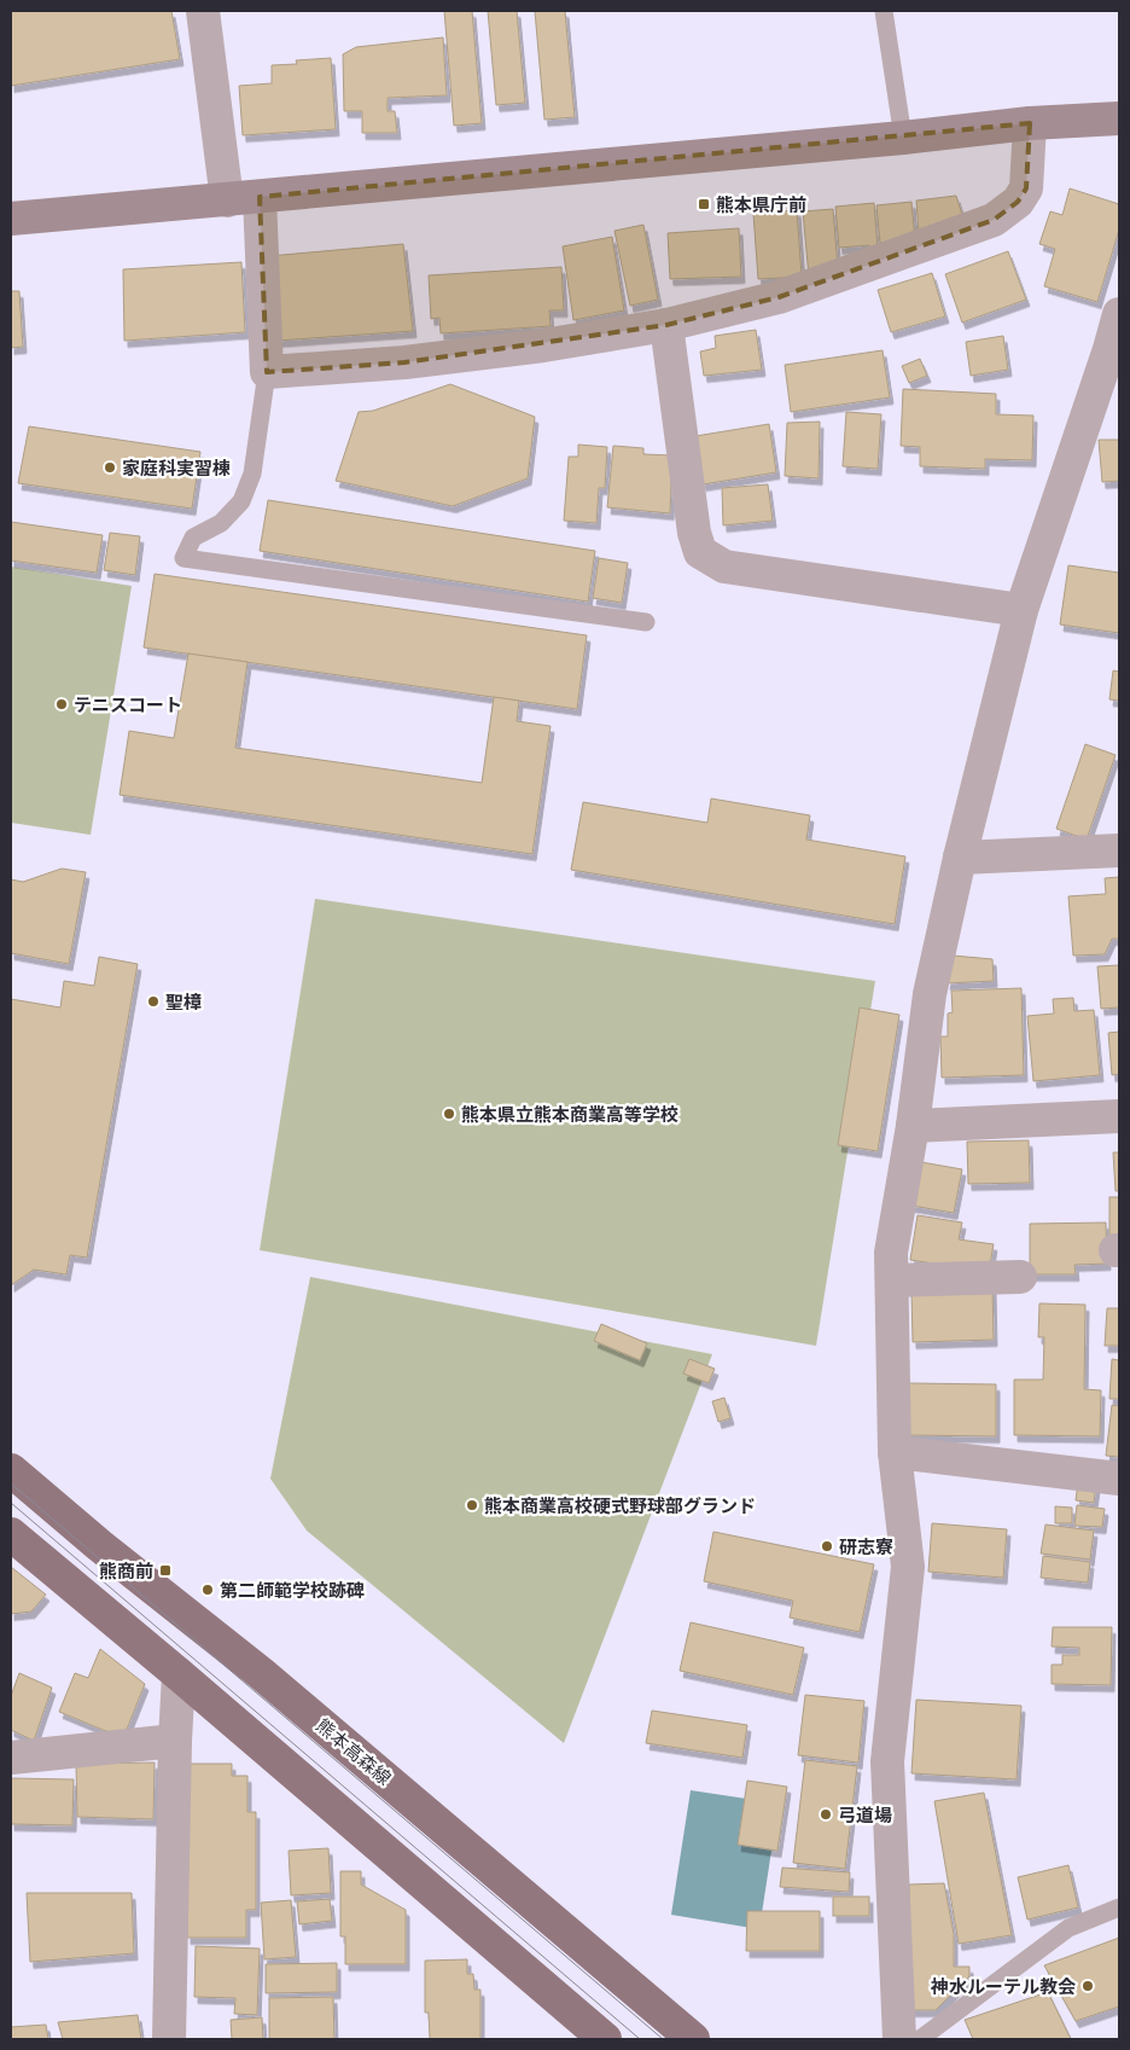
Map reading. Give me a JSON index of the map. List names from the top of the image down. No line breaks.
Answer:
{"streets":{"main road":["熊本高森線"]},"places":{"transit":["熊本県庁前","熊商前"],"other":["家庭科実習棟","テニスコート","聖樟","熊本県立熊本商業高等学校","熊本商業高校硬式野球部グランド","研志寮","第二師範学校跡碑","弓道場","神水ルーテル教会"]}}
